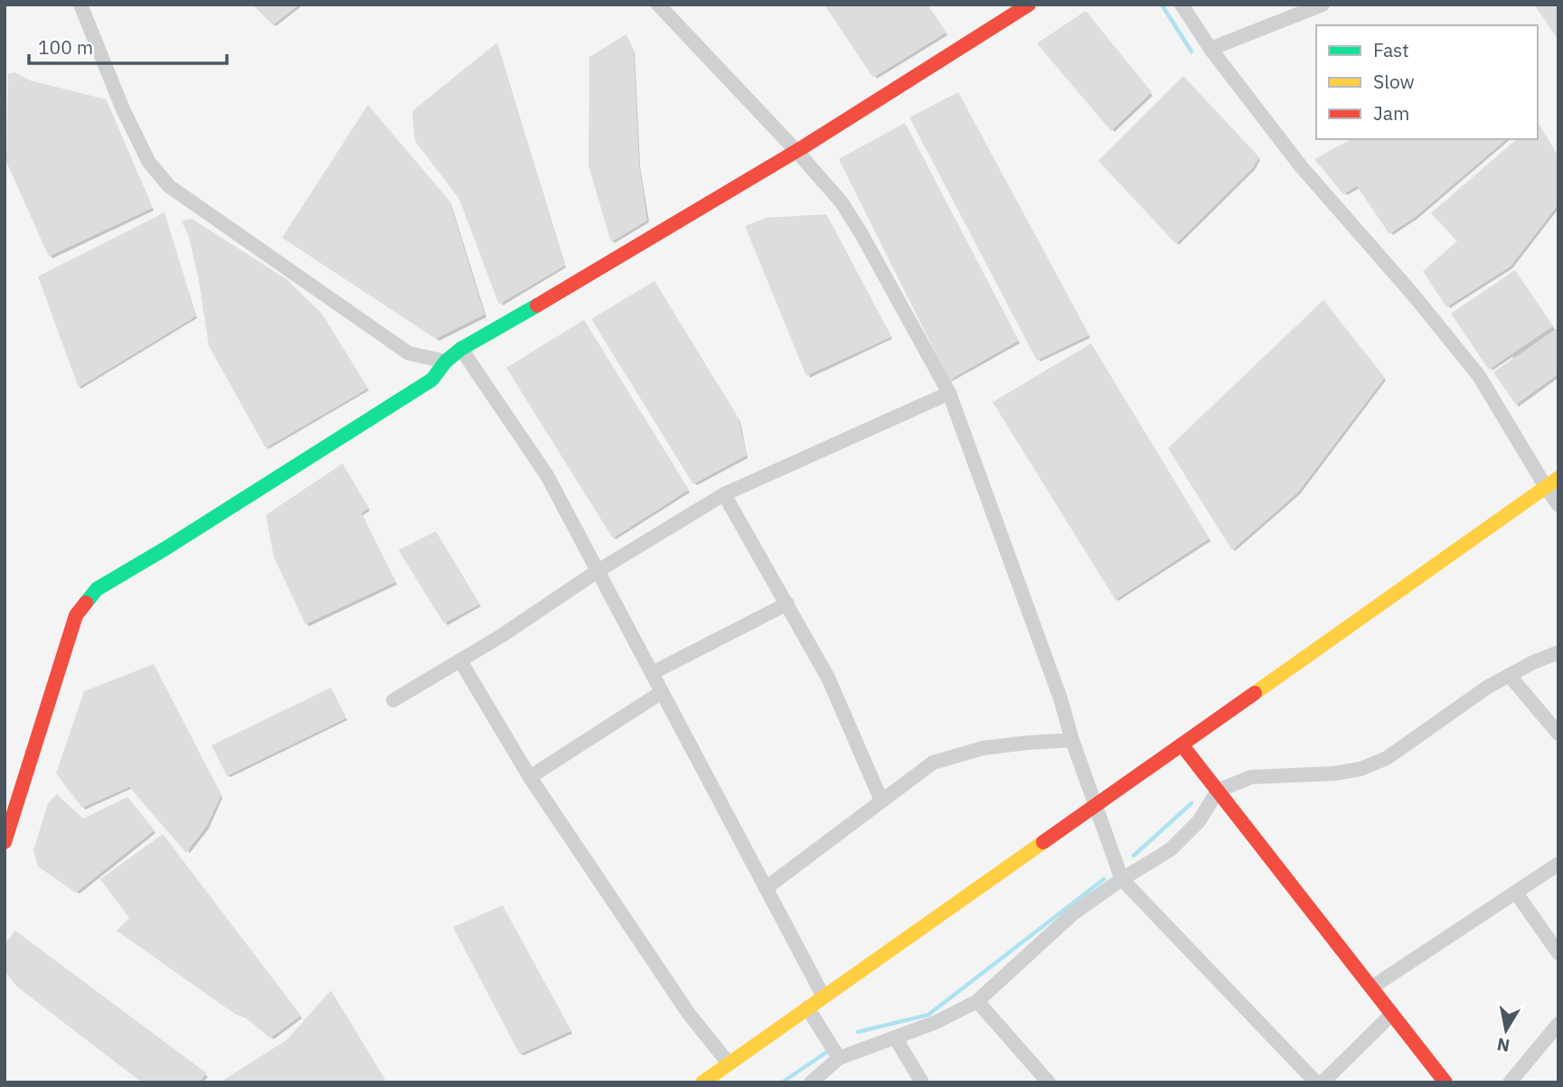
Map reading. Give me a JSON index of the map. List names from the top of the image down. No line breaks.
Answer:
{"legend":["Fast","Slow","Jam"],"scale_bar":"100 m","north":"bottom"}
